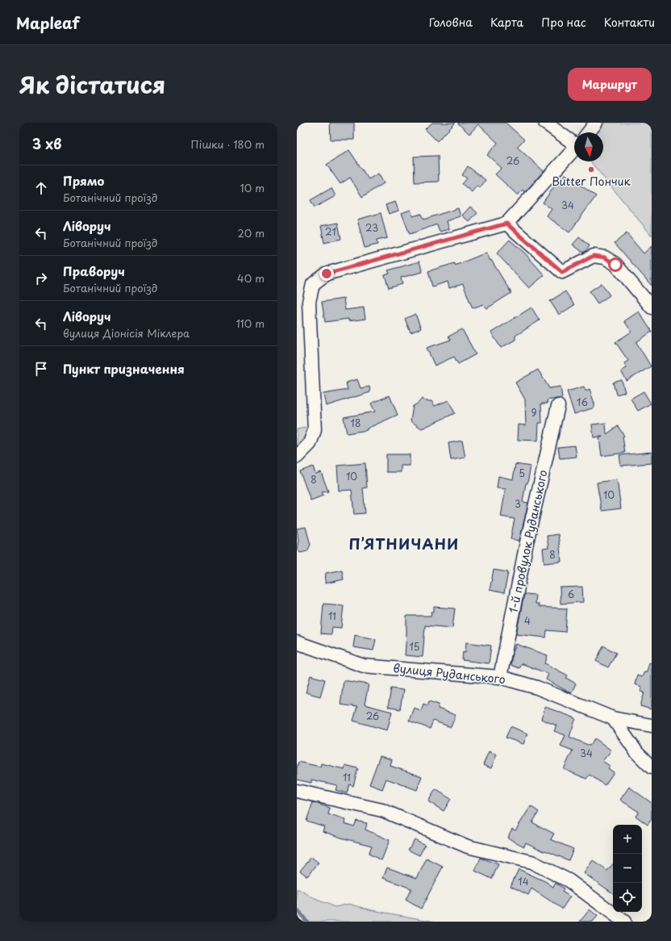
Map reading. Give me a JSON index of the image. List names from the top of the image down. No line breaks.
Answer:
{"streets":{"street":["1-й провулок Руданського","вулиця Руданського"]},"crossings":[["1-й провулок Руданського","вулиця Руданського"]],"districts":["П’ЯТНИЧАНИ"],"places":["Butter Пончик"],"house_numbers":["26","34","23","21","16","9","18","5","10","8","10","3","8","6","11","4","15","26","34","11","14"],"north":"bottom","page":{"header":"Mapleaf","nav":["Головна","Карта","Про нас","Контакти"],"title":"Як дістатися","buttons":"Маршрут","heading":["3 хв","Пішки · 180 m"],"list":[["Прямо","Ботанічний проїзд","10 m"],["Ліворуч","Ботанічний проїзд","20 m"],["Праворуч","Ботанічний проїзд","40 m"],["Ліворуч","вулиця Діонісія Міклера","110 m"],"Пункт призначення"],"map_buttons":["+","−"]}}
